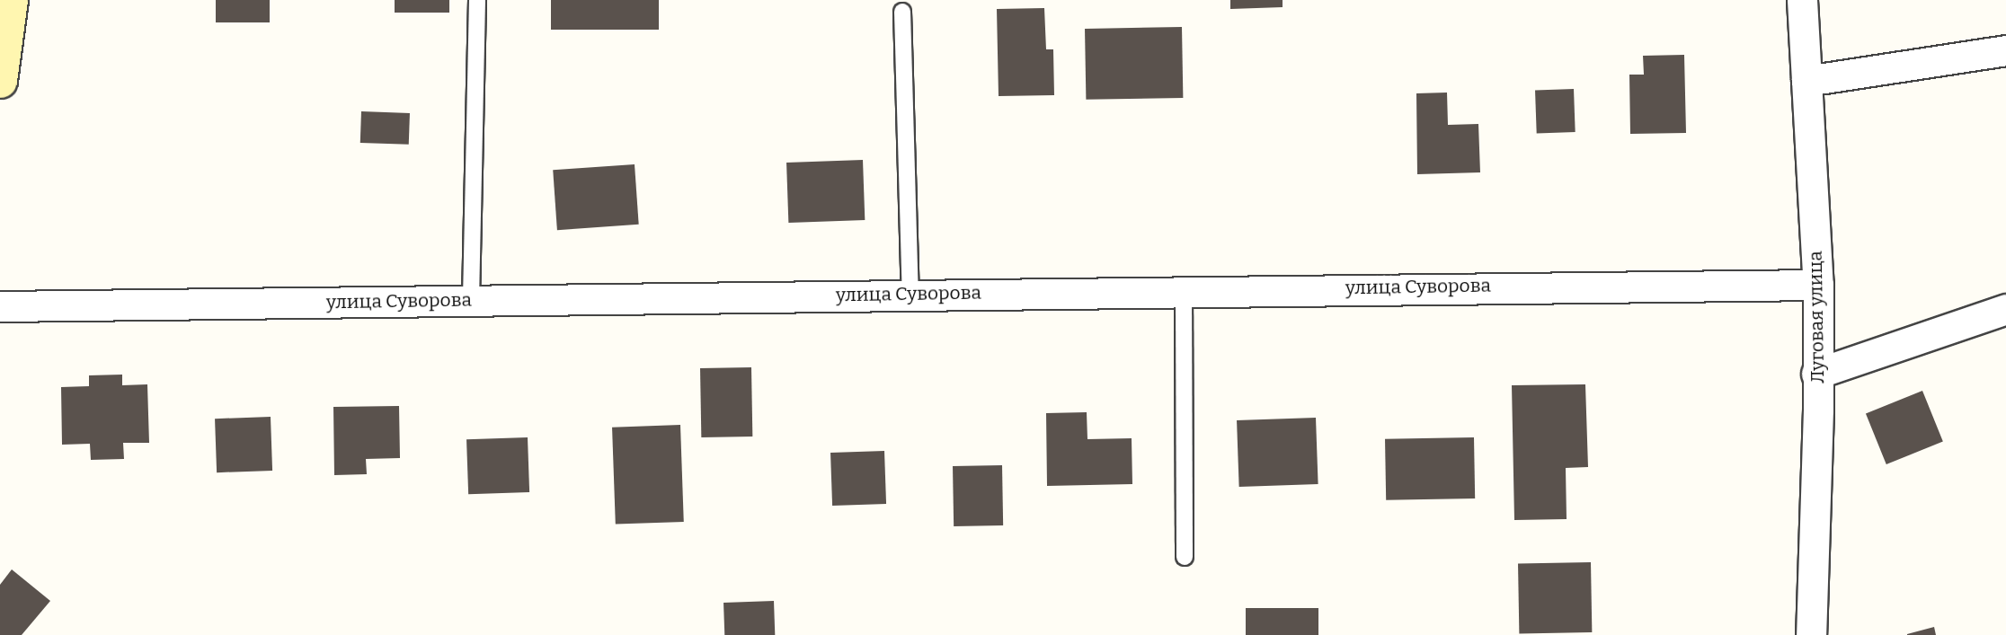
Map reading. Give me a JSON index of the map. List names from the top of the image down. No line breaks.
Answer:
{"streets":{"street":["улица Суворова","Луговая улица"]},"crossings":[["улица Суворова","Луговая улица"]]}
